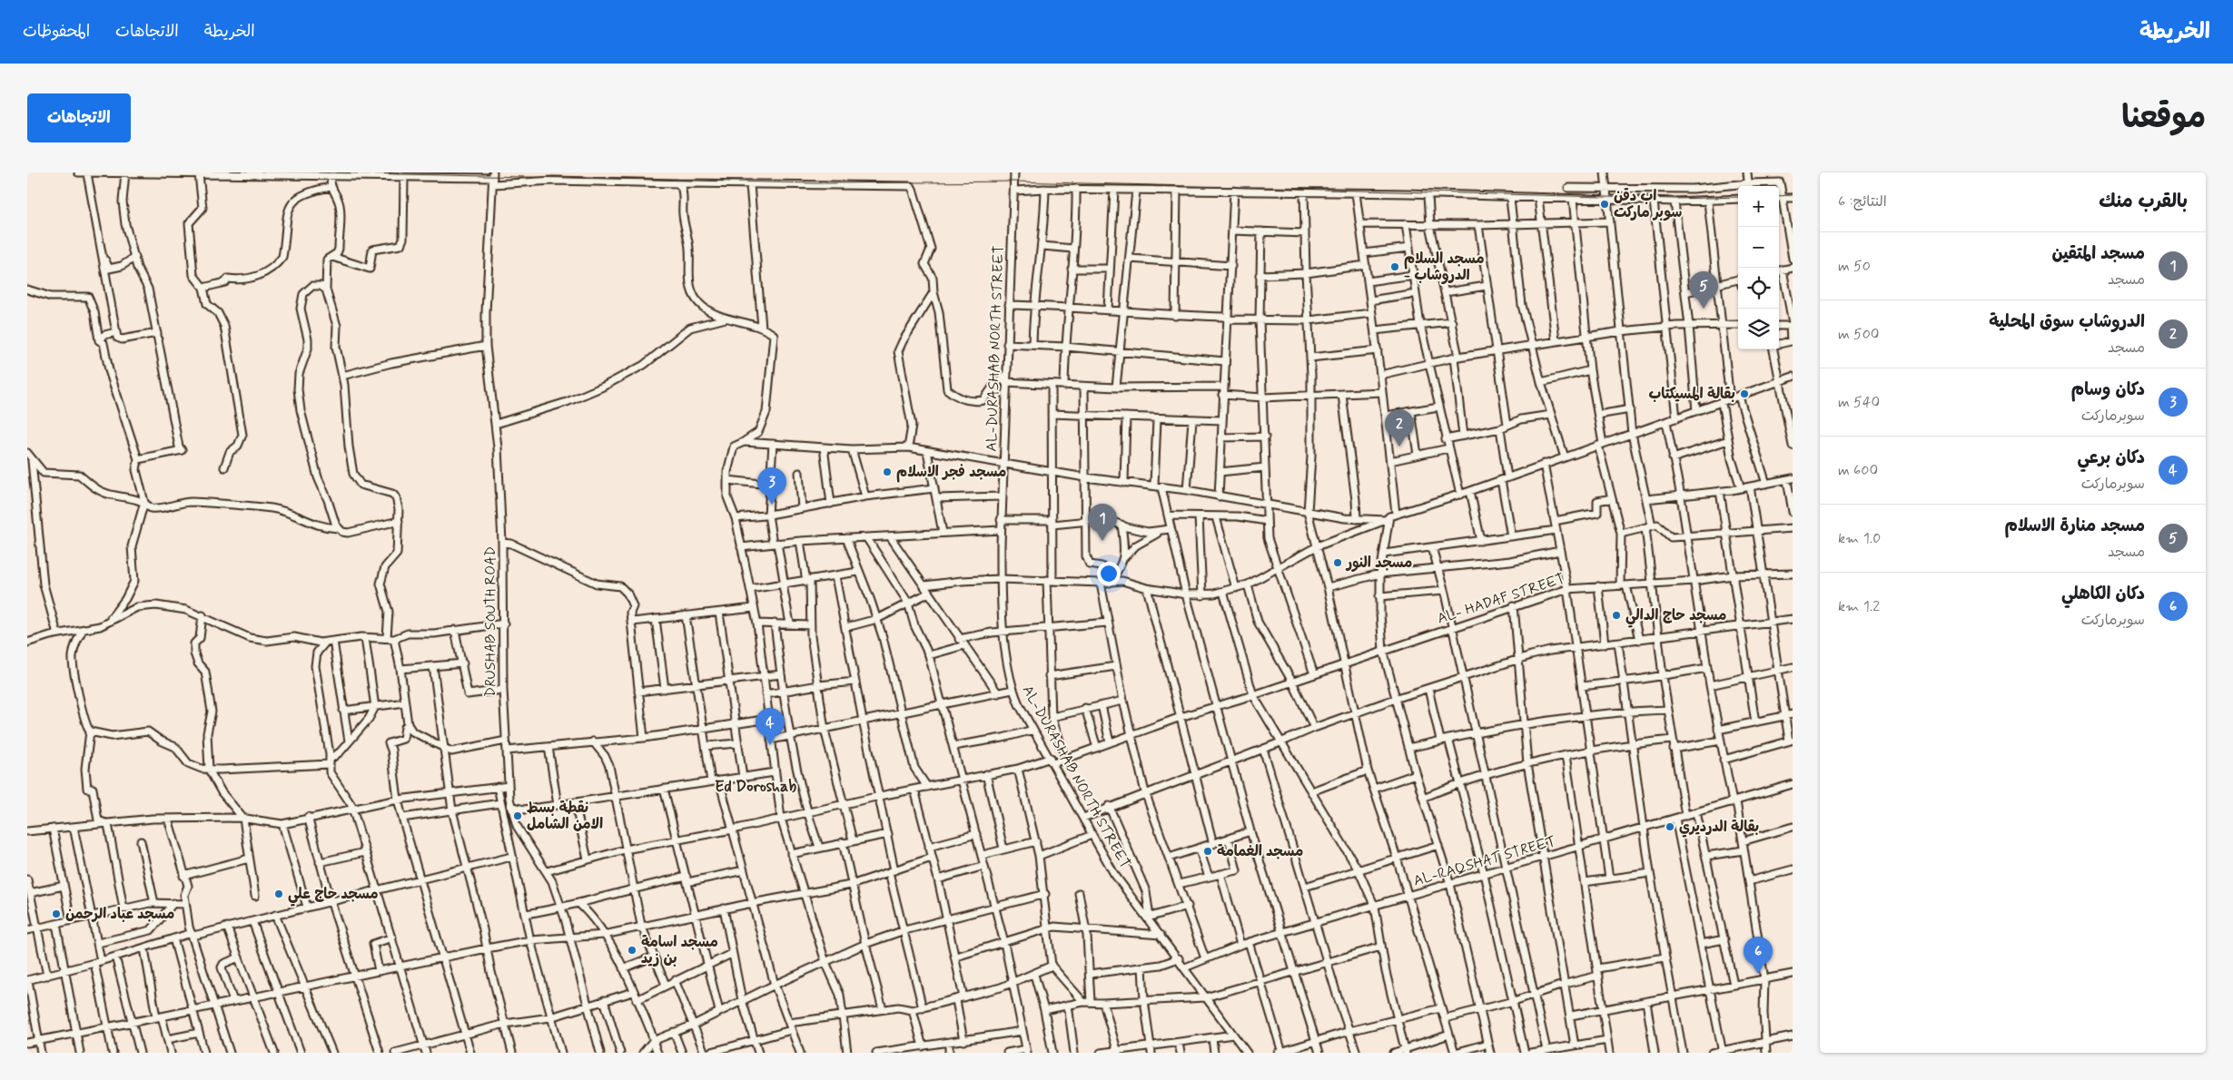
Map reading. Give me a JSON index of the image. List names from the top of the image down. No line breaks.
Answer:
{"streets":{"street":["AL-DURASHAB NORTH STREET","AL- HADAF STREET","DRUSHAB SOUTH ROAD","AL-RAQSHAT STREET"]},"crossings":[["AL-DURASHAB NORTH STREET","AL- HADAF STREET"],["AL-DURASHAB NORTH STREET","AL-RAQSHAT STREET"],["AL- HADAF STREET","DRUSHAB SOUTH ROAD"]],"districts":["Ed Doroshab"],"places":["اب دقن سوبر ماركت","مسجد السلام - الدروشاب","بقالة المسيكتاب","مسجد فجر الاسلام","مسجد النور","مسجد حاج الدالي","نقطة بسط الامن الشامل","بقالة الدرديري","مسجد الغمامة","مسجد حاج علي","مسجد عباد الرحمن","مسجد اسامة بن زيد"],"page":{"header":"الخريطة","nav":["الخريطة","الاتجاهات","المحفوظات"],"title":"موقعنا","buttons":"الاتجاهات","heading":["بالقرب منك","النتائج: 6"],"map_buttons":["+","−"],"list":[{"mark":"1","name":"مسجد المتقين","note":"مسجد","value":"50 m"},{"mark":"2","name":"الدروشاب سوق المحلية","note":"مسجد","value":"500 m"},{"mark":"3","name":"دكان وسام","note":"سوبرماركت","value":"540 m"},{"mark":"4","name":"دكان برعي","note":"سوبرماركت","value":"600 m"},{"mark":"5","name":"مسجد منارة الاسلام","note":"مسجد","value":"1.0 km"},{"mark":"6","name":"دكان الكاهلي","note":"سوبرماركت","value":"1.2 km"}],"pins":["5","2","3","1","4","6"]}}
